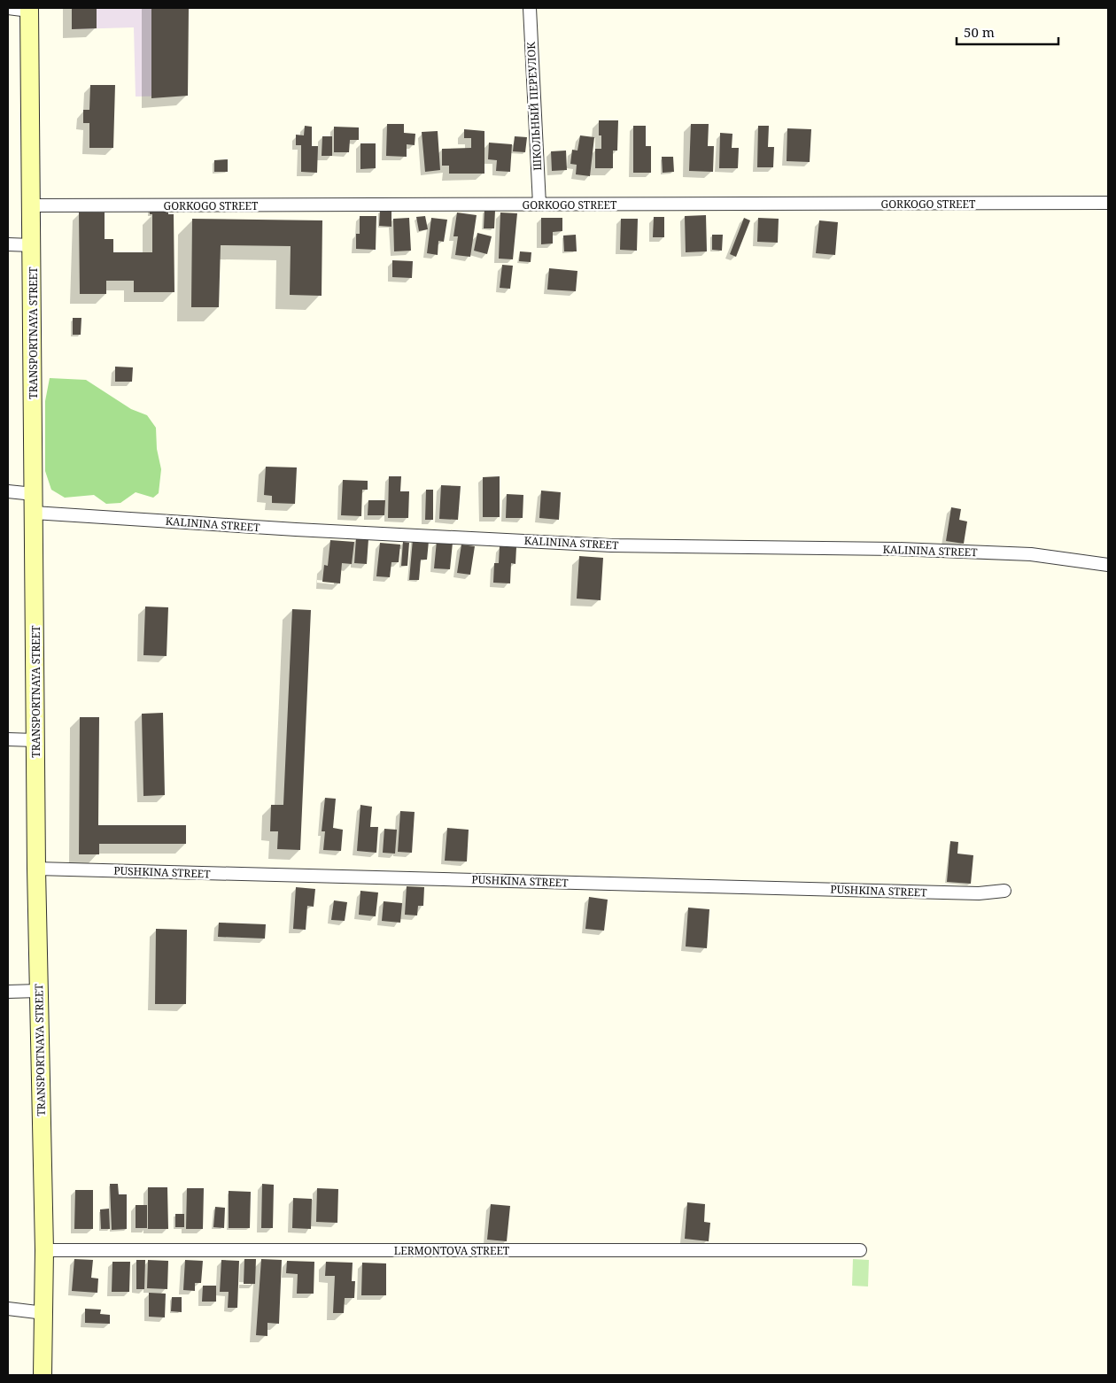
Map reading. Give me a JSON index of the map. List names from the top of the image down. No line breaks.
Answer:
{"streets":{"street":["ШКОЛЬНЫЙ ПЕРЕУЛОК","GORKOGO STREET","TRANSPORTNAYA STREET","KALININA STREET","PUSHKINA STREET","LERMONTOVA STREET"]},"crossings":[["ШКОЛЬНЫЙ ПЕРЕУЛОК","GORKOGO STREET"],["GORKOGO STREET","TRANSPORTNAYA STREET"],["TRANSPORTNAYA STREET","KALININA STREET"],["TRANSPORTNAYA STREET","PUSHKINA STREET"],["TRANSPORTNAYA STREET","LERMONTOVA STREET"]],"scale_bar":"50 m"}
